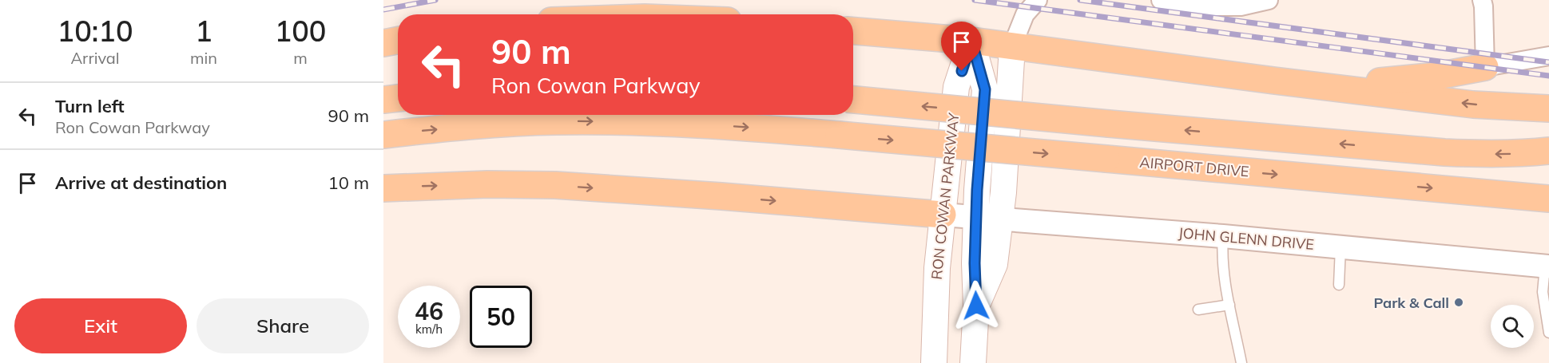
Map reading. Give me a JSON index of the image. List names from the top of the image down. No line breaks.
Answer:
{"streets":{"main road":["AIRPORT DRIVE","RON COWAN PARKWAY"],"street":["JOHN GLENN DRIVE"]},"crossings":[["RON COWAN PARKWAY","JOHN GLENN DRIVE"]],"places":["Park & Call"],"page":{"eta":["10:10","Arrival","1","min","100","m"],"turn":["90 m","Ron Cowan Parkway"],"list":[{"name":"Turn left","note":"Ron Cowan Parkway","value":"90 m"},{"name":"Arrive at destination","value":"10 m"}],"speed":"46 km/h","limit":"50","buttons":["Exit","Share"]}}
